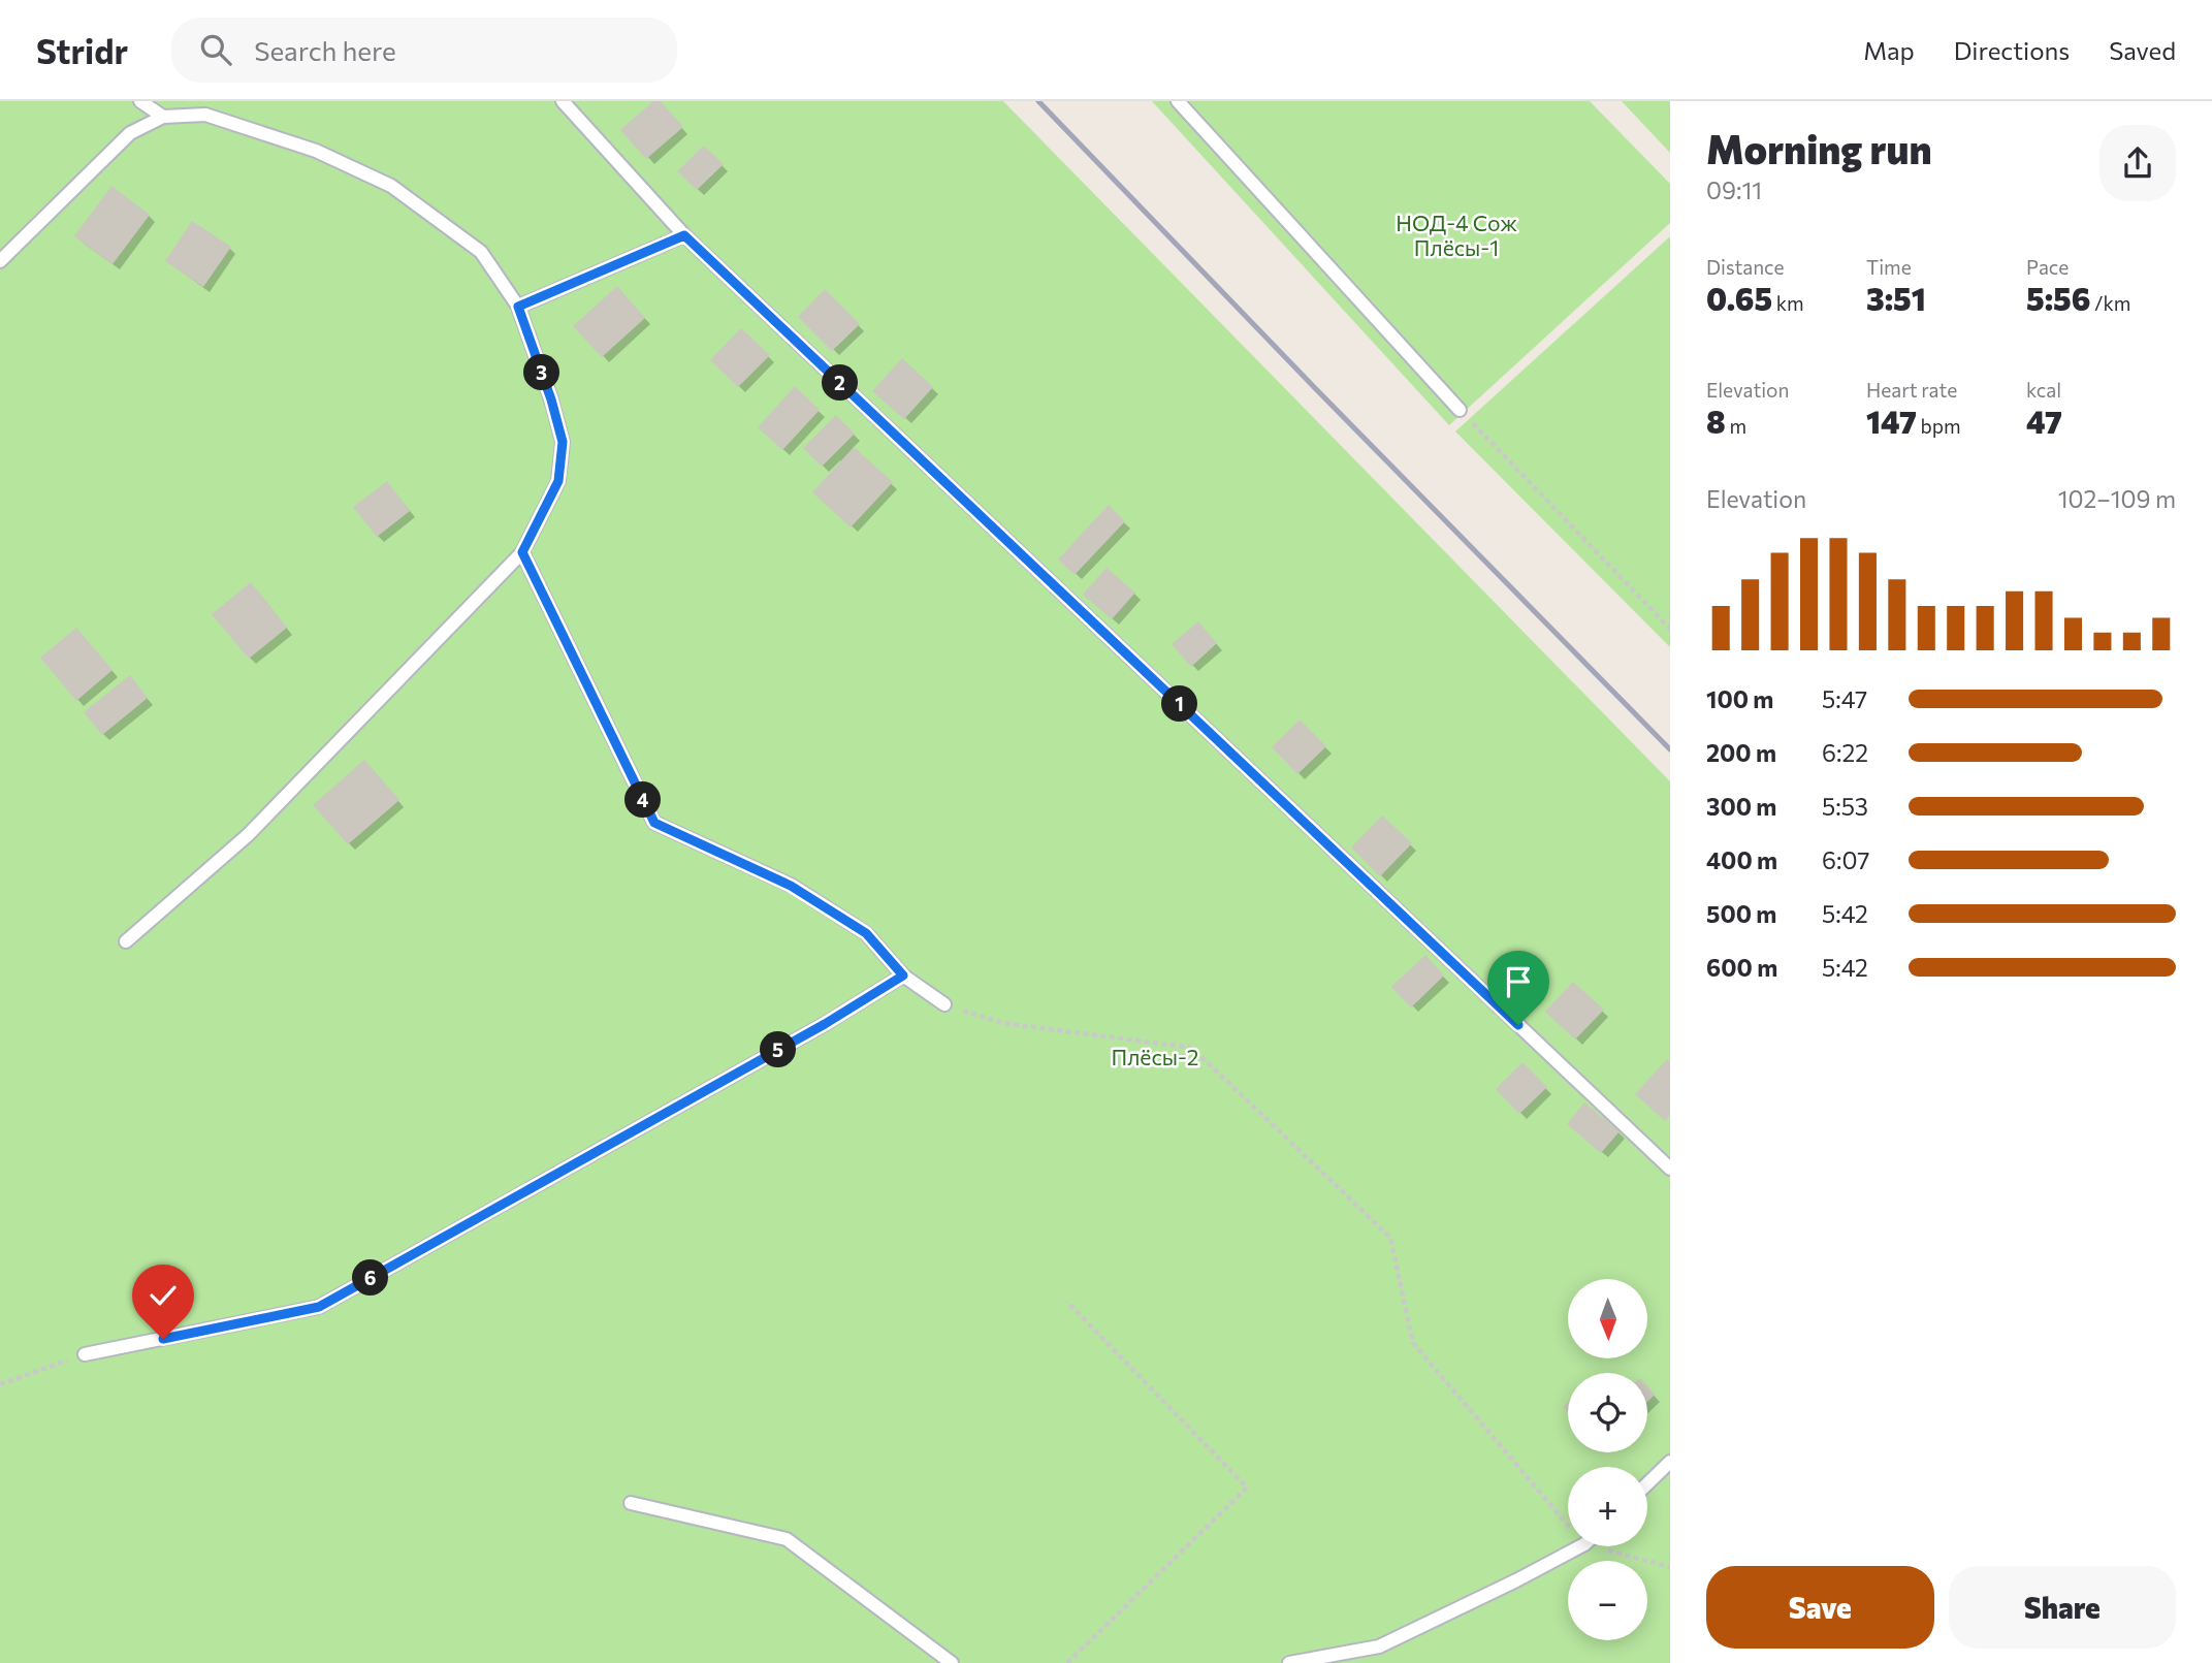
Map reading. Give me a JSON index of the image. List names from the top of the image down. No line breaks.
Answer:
{"parks":["НОД-4 Сож Плёсы-1","Плёсы-2"],"north":"bottom","page":{"header":"Stridr","search":"Search here","nav":["Map","Directions","Saved"],"heading":["Morning run","09:11"],"stats":[["Distance","0.65 km"],["Time","3:51"],["Pace","5:56 /km"],["Elevation","8 m"],["Heart rate","147 bpm"],["kcal","47"]],"pins":["3","2","1","4","5","6"],"chart":["Elevation","102–109 m"],"list":[{"name":"100 m","note":"5:47"},{"name":"200 m","note":"6:22"},{"name":"300 m","note":"5:53"},{"name":"400 m","note":"6:07"},{"name":"500 m","note":"5:42"},{"name":"600 m","note":"5:42"}],"map_buttons":["+","−"],"buttons":["Save","Share"]}}
